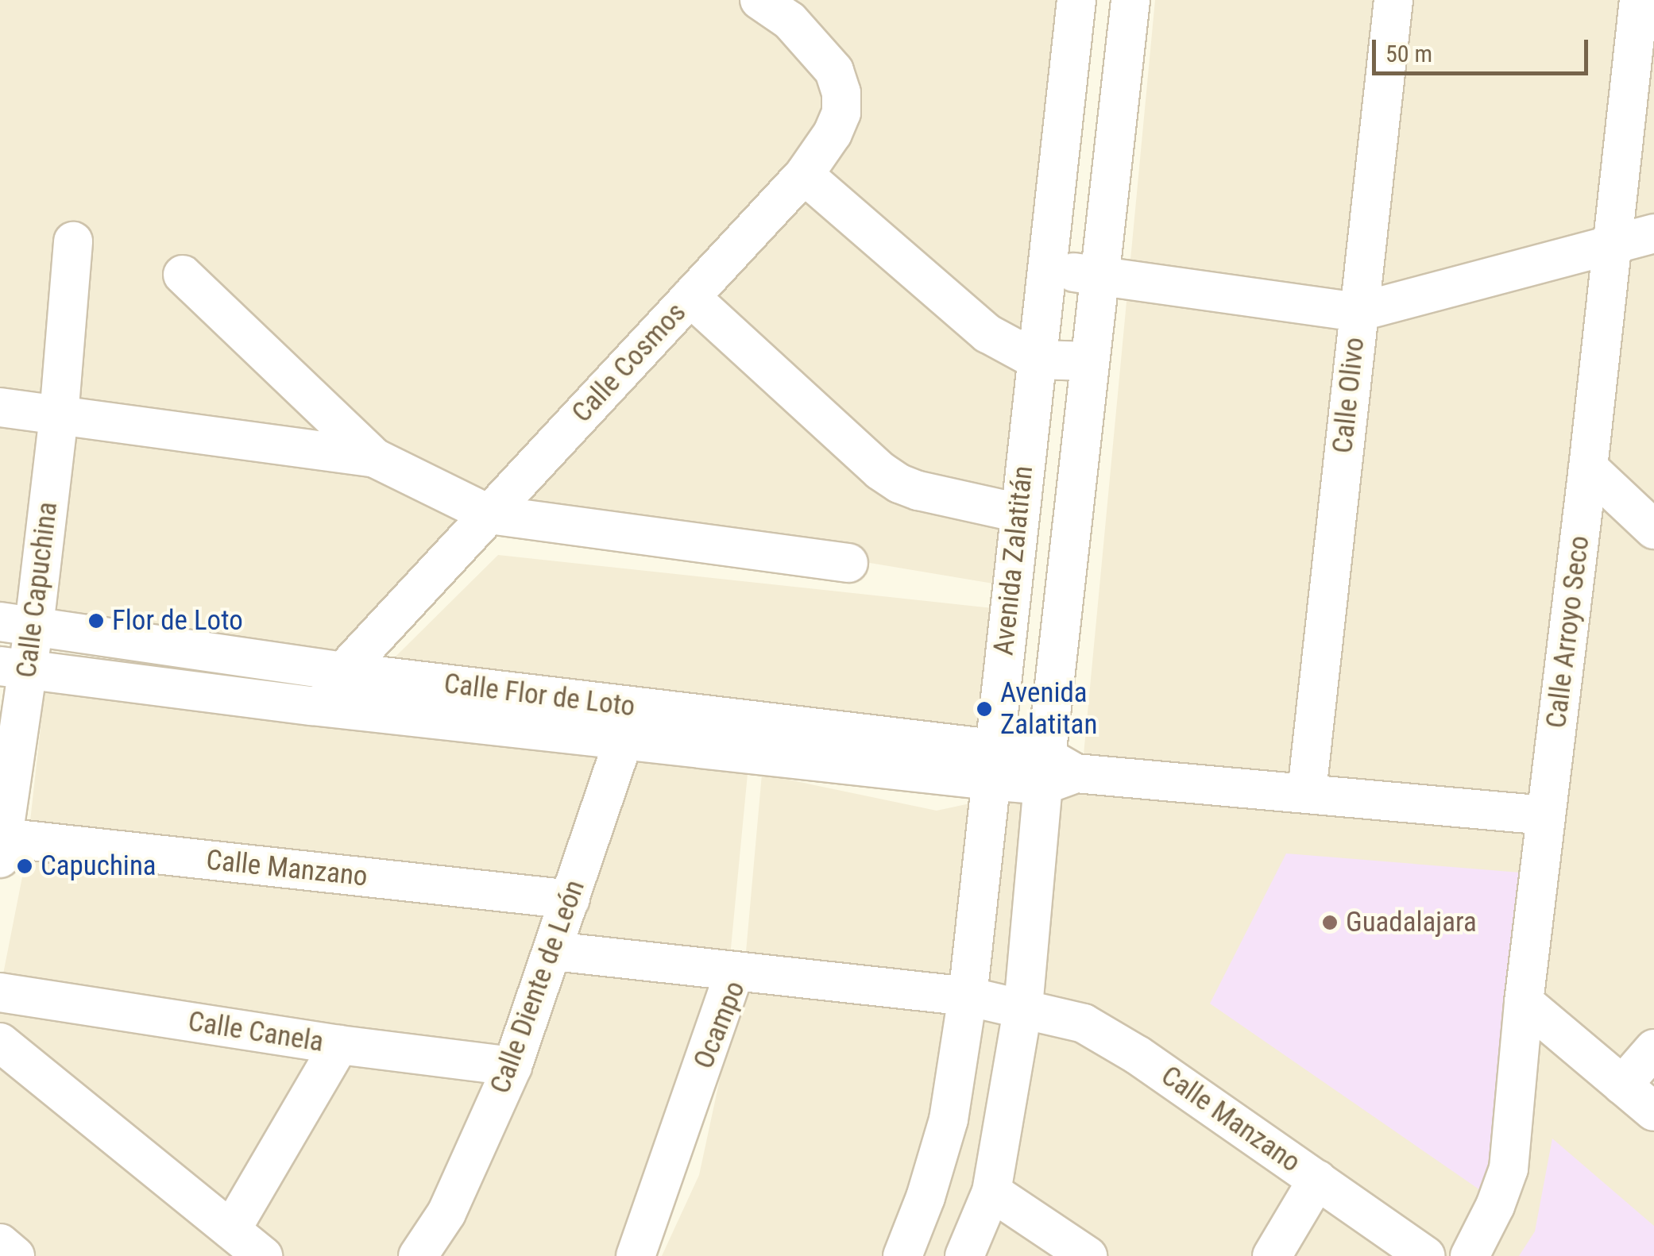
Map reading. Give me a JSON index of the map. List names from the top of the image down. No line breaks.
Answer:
{"streets":{"street":["Calle Cosmos","Calle Olivo","Avenida Zalatitán","Calle Capuchina","Calle Arroyo Seco","Calle Flor de Loto","Calle Manzano","Calle Diente de León","Ocampo","Calle Canela"]},"crossings":[["Calle Cosmos","Calle Flor de Loto"],["Calle Olivo","Calle Flor de Loto"],["Avenida Zalatitán","Calle Flor de Loto"],["Avenida Zalatitán","Calle Manzano"],["Avenida Zalatitán","Ocampo"],["Calle Capuchina","Calle Flor de Loto"],["Calle Capuchina","Calle Manzano"],["Calle Arroyo Seco","Calle Flor de Loto"],["Calle Flor de Loto","Calle Diente de León"],["Calle Manzano","Calle Diente de León"],["Calle Manzano","Ocampo"],["Calle Diente de León","Calle Canela"]],"places":["Flor de Loto","Avenida Zalatitan","Capuchina","Guadalajara"],"scale_bar":"50 m"}
